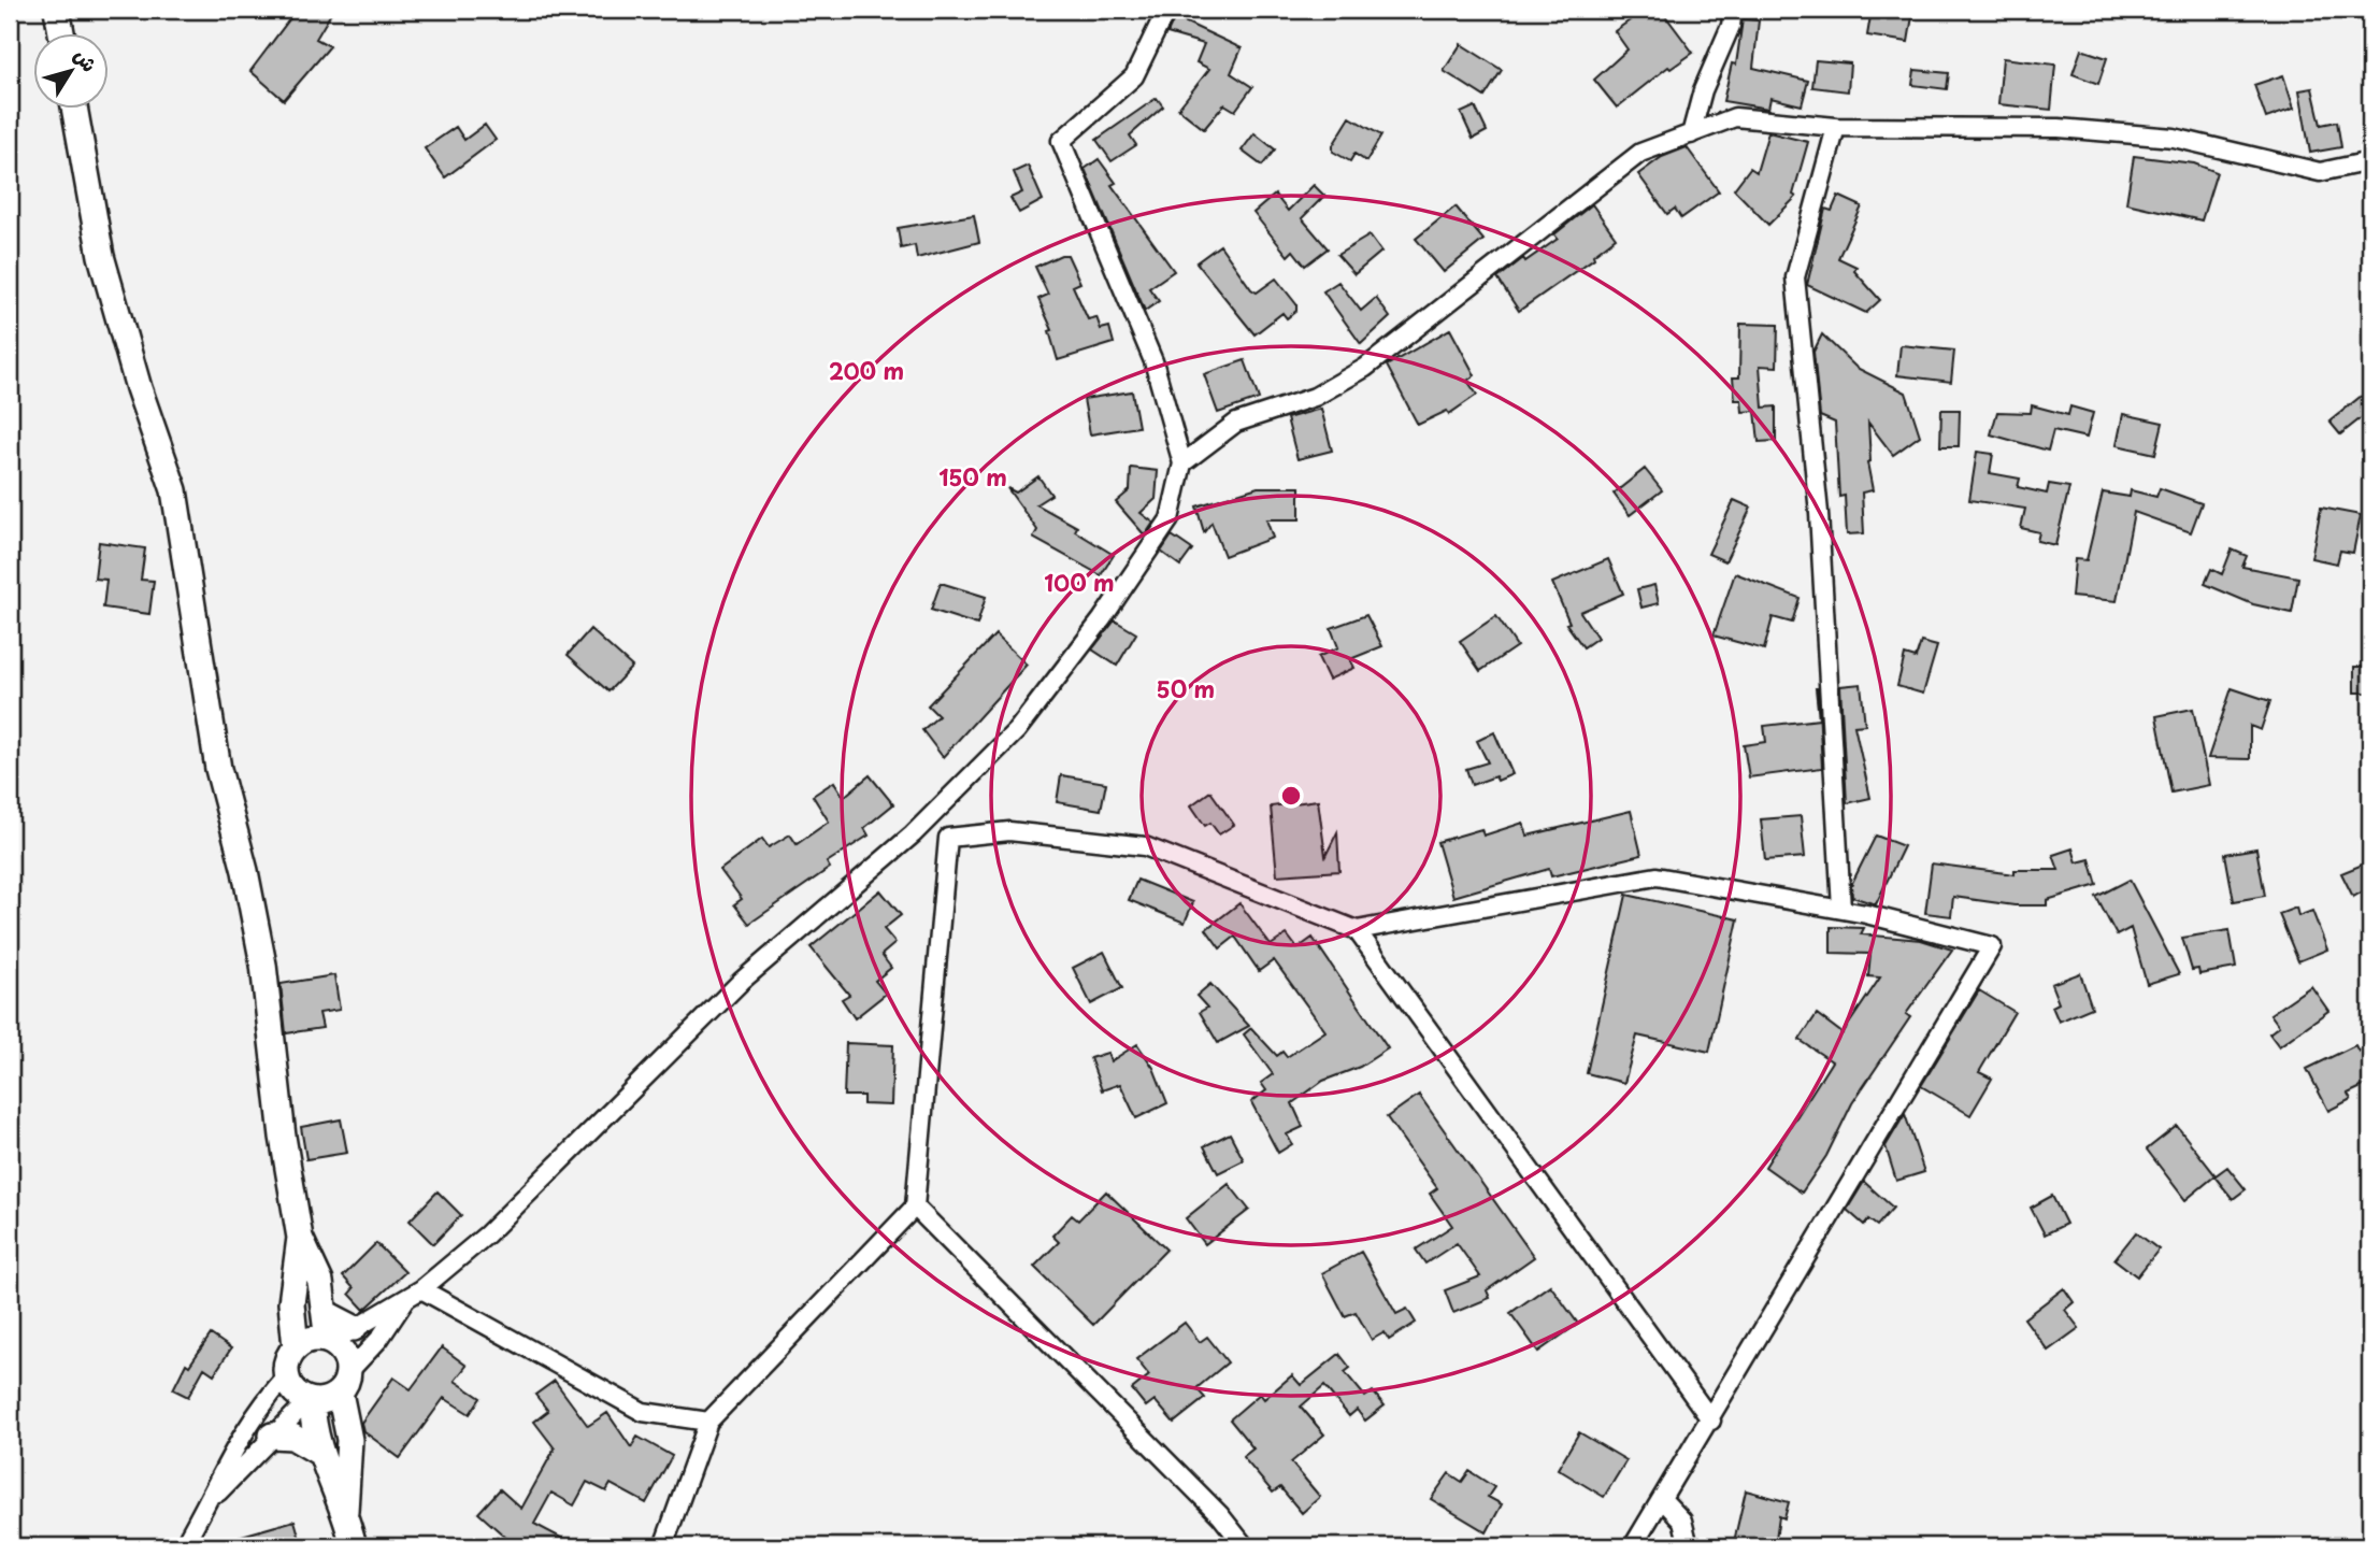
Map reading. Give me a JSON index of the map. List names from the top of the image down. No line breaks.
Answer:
{"north":"top right","rings":["200 m","150 m","100 m","50 m"]}
